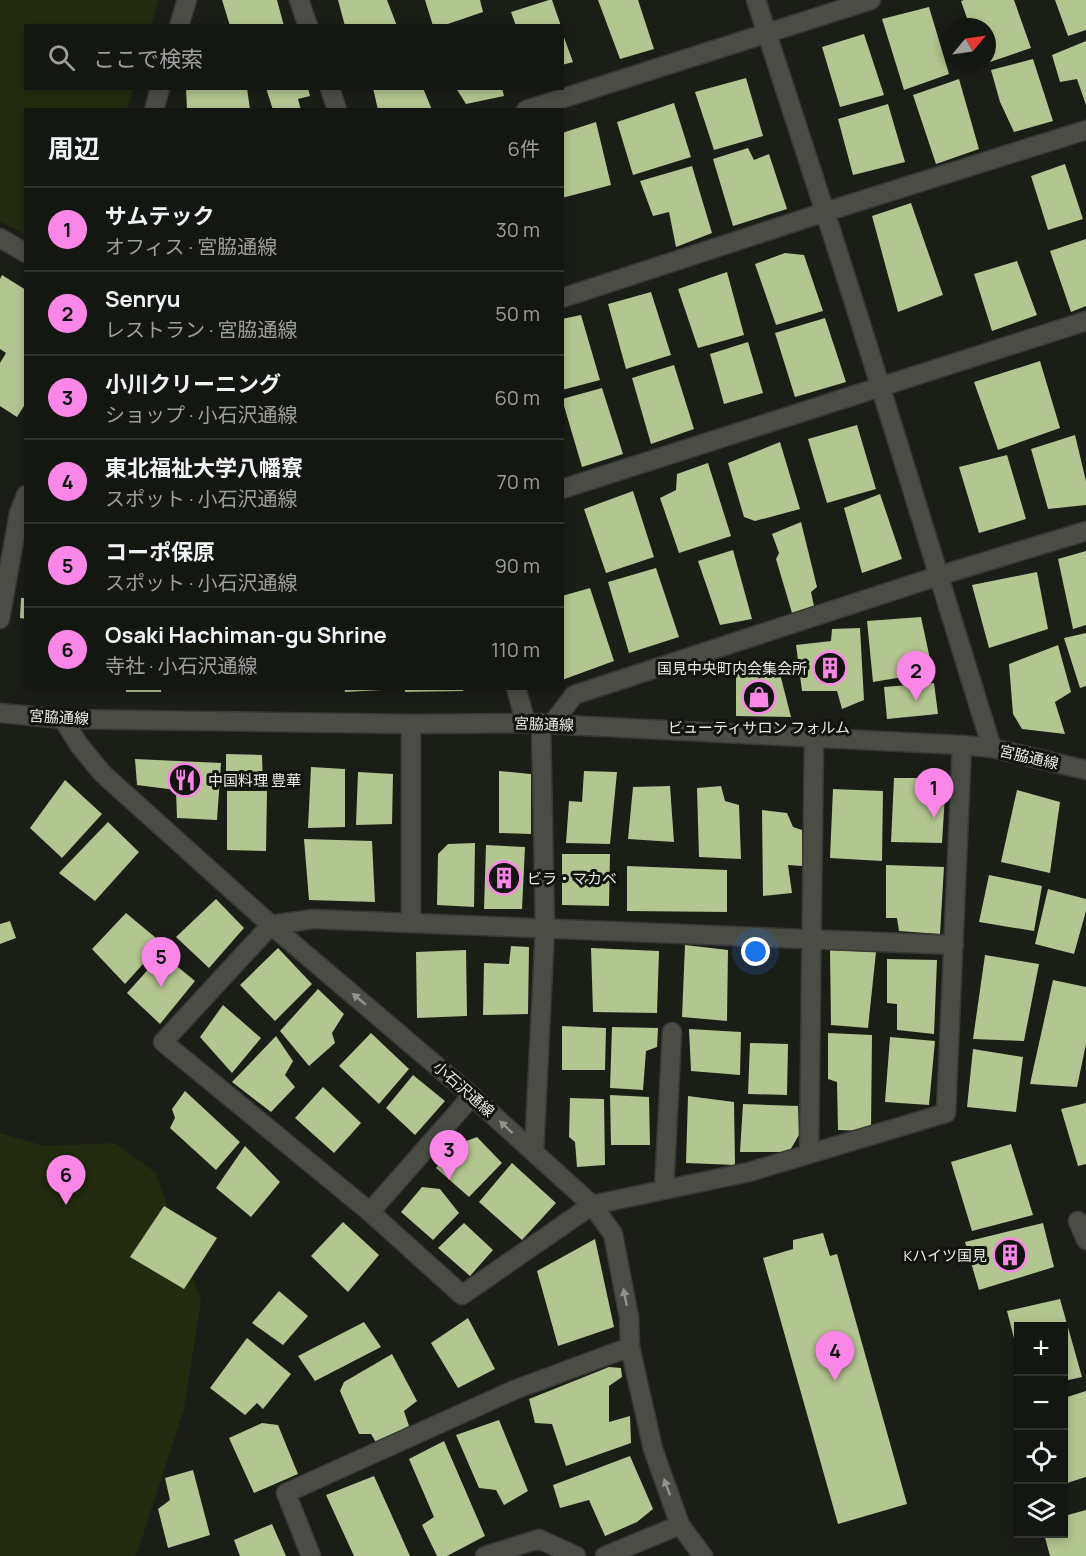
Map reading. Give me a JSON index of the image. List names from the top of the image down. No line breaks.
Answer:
{"streets":{"street":["宮脇通線","小石沢通線"]},"crossings":[["宮脇通線","小石沢通線"]],"one_way":["小石沢通線"],"places":{"building":["国見中央町内会集会所","ビラ・マカベ","Kハイツ国見"],"shop":["ビューティサロン フォルム"],"restaurant":["中国料理 豊華"]},"north":"top right","page":{"search":"ここで検索","heading":["周辺","6件"],"list":[{"mark":"1","name":"サムテック","note":"オフィス · 宮脇通線","value":"30 m"},{"mark":"2","name":"Senryu","note":"レストラン · 宮脇通線","value":"50 m"},{"mark":"3","name":"小川クリーニング","note":"ショップ · 小石沢通線","value":"60 m"},{"mark":"4","name":"東北福祉大学八幡寮","note":"スポット · 小石沢通線","value":"70 m"},{"mark":"5","name":"コーポ保原","note":"スポット · 小石沢通線","value":"90 m"},{"mark":"6","name":"Osaki Hachiman-gu Shrine","note":"寺社 · 小石沢通線","value":"110 m"}],"pins":["2","1","5","3","6","4"],"map_buttons":["+","−"]}}
